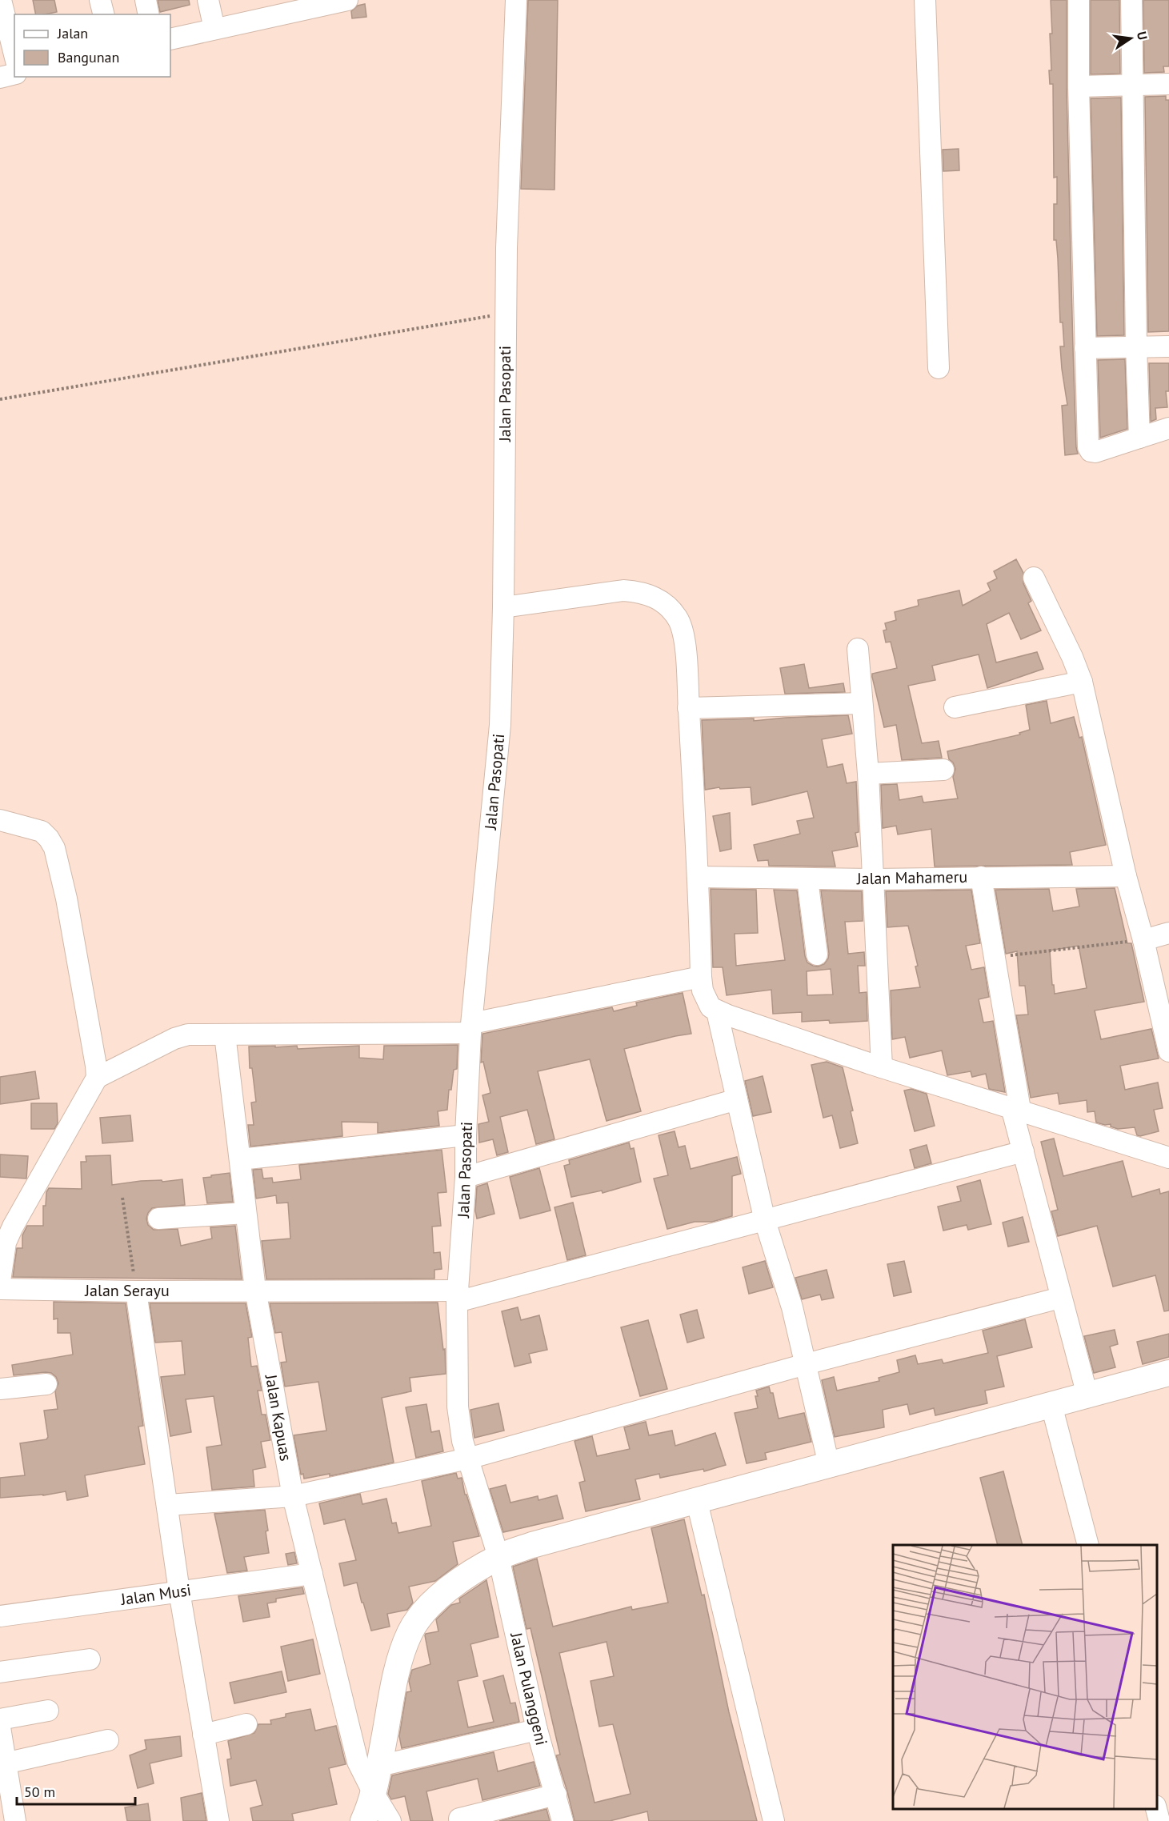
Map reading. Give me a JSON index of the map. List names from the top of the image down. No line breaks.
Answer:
{"streets":{"street":["Jalan Pasopati","Jalan Mahameru","Jalan Serayu","Jalan Kapuas","Jalan Musi","Jalan Pulanggeni"]},"crossings":[["Jalan Pasopati","Jalan Serayu"],["Jalan Pasopati","Jalan Pulanggeni"],["Jalan Serayu","Jalan Kapuas"],["Jalan Kapuas","Jalan Musi"]],"legend":["Jalan","Bangunan"],"scale_bar":"50 m","north":"right"}
